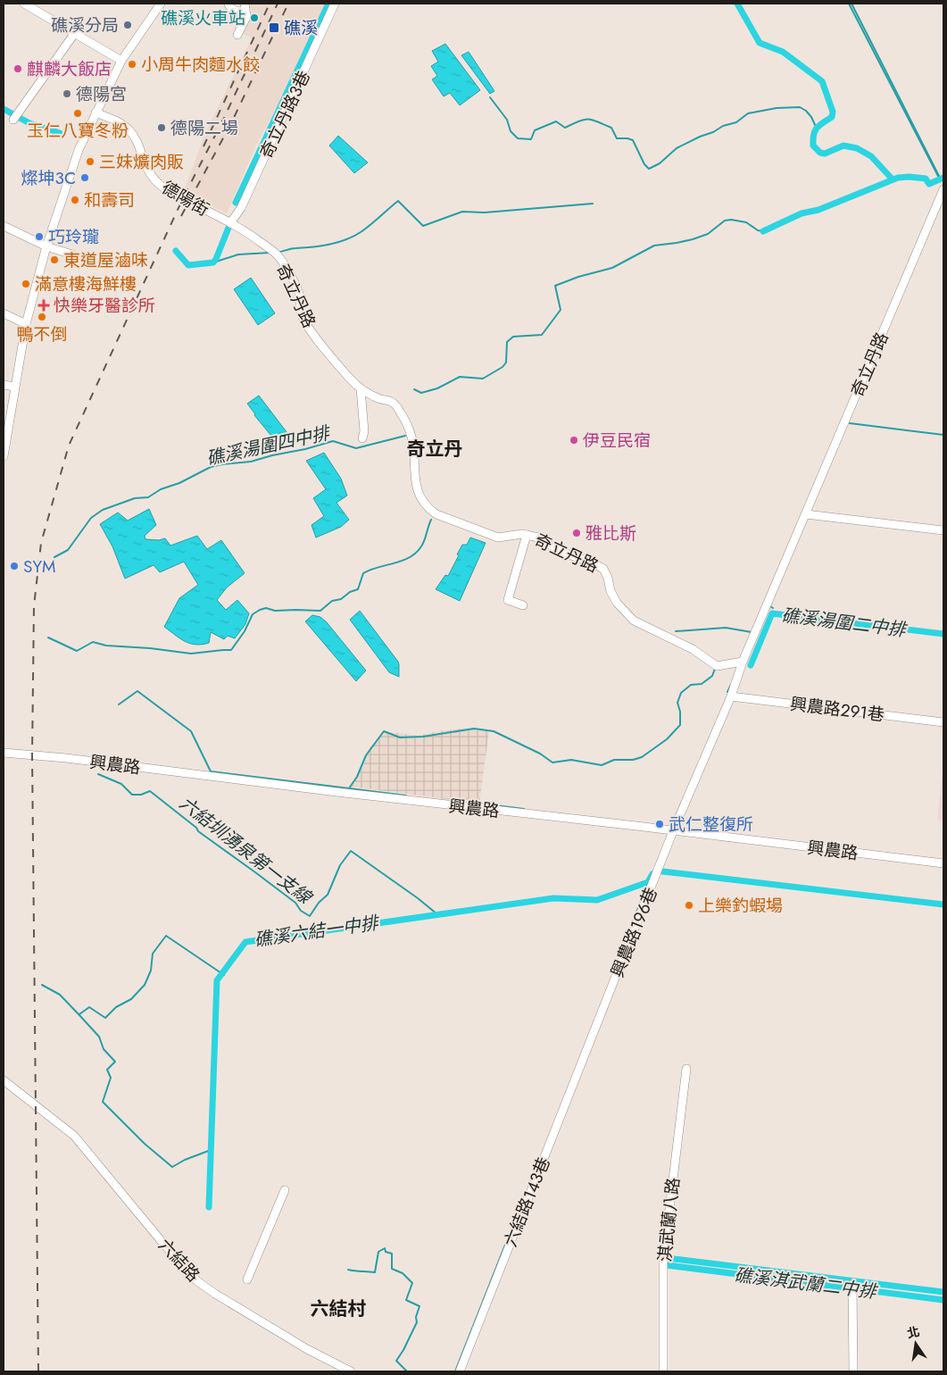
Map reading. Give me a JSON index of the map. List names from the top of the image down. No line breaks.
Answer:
{"streets":{"street":["奇立丹路3巷","德陽街","奇立丹路","興農路291巷","興農路","興農路196巷","六結路143巷","淇武蘭八路","六結路"]},"crossings":[["奇立丹路3巷","德陽街"],["奇立丹路3巷","奇立丹路"],["德陽街","奇立丹路"],["奇立丹路","興農路291巷"],["奇立丹路","興農路"],["奇立丹路","興農路196巷"],["興農路","興農路196巷"],["興農路196巷","六結路143巷"]],"districts":["奇立丹","六結村"],"water":["礁溪湯圍四中排","礁溪湯圍二中排","六結圳湧泉第一支線","礁溪六結一中排","礁溪淇武蘭二中排"],"places":{"other":["礁溪火車站","礁溪分局","小周牛肉麵水餃","麒麟大飯店","德陽宮","玉仁八寶冬粉","德陽二場","三妹爌肉販","燦坤3C","和壽司","巧玲瓏","東道屋滷味","滿意樓海鮮樓","鴨不倒","伊豆民宿","雅比斯","SYM","武仁整復所","上樂釣蝦場"],"transit":["礁溪"],"health":["快樂牙醫診所"]},"north":"top"}
